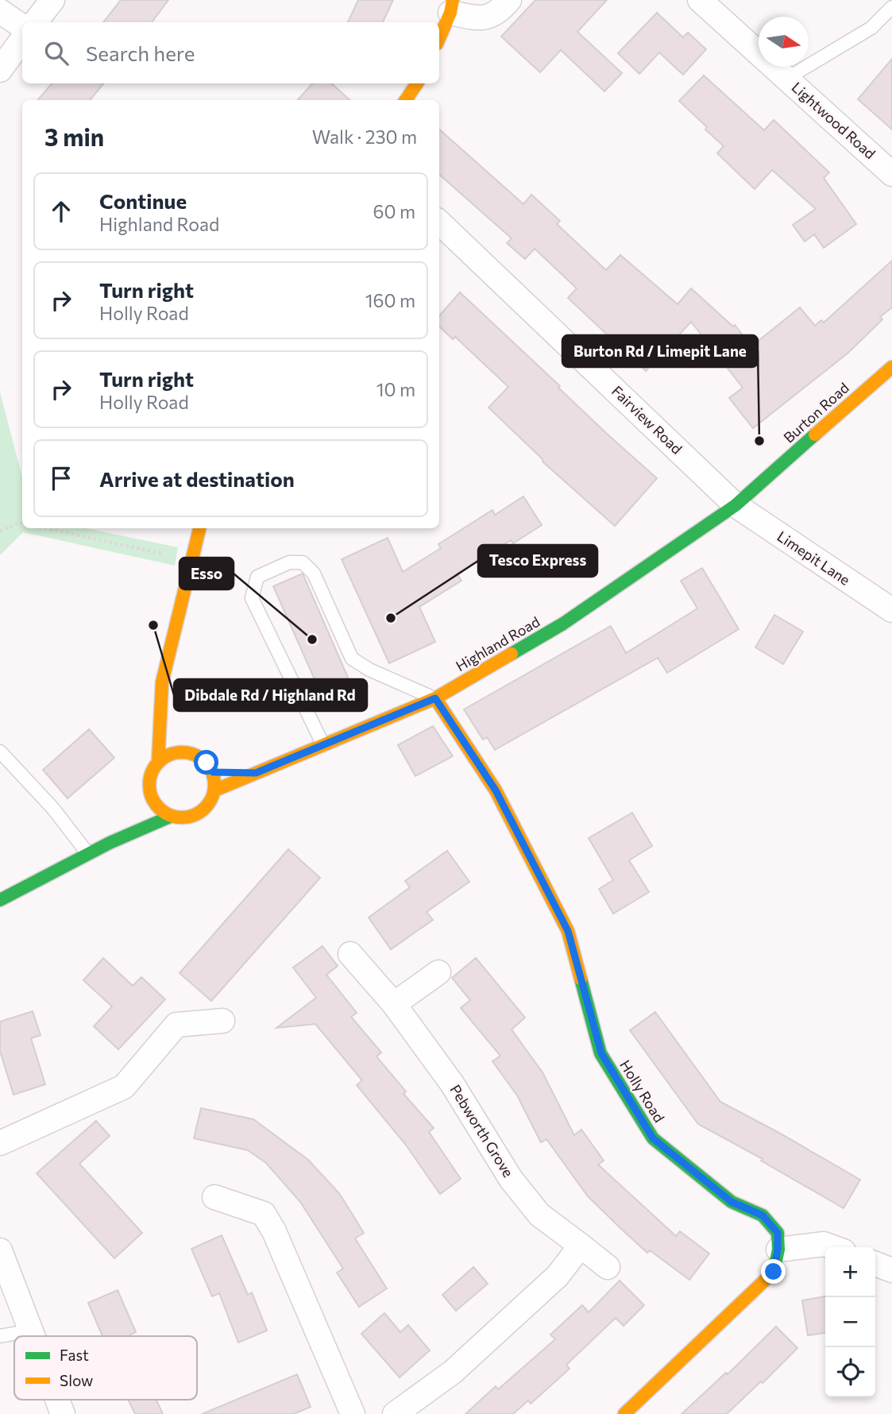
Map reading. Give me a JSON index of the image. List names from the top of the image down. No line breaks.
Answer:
{"streets":{"main road":["Burton Road","Highland Road","Holly Road"],"street":["Lightwood Road","Fairview Road","Limepit Lane","Pebworth Grove"]},"crossings":[["Burton Road","Fairview Road"],["Burton Road","Limepit Lane"],["Burton Road","Highland Road"],["Fairview Road","Limepit Lane"],["Fairview Road","Highland Road"],["Limepit Lane","Highland Road"],["Highland Road","Holly Road"]],"places":["Burton Rd / Limepit Lane","Tesco Express","Dibdale Rd / Highland Rd","Esso"],"legend":["Fast","Slow"],"north":"right","page":{"search":"Search here","heading":["3 min","Walk · 230 m"],"list":[["Continue","Highland Road","60 m"],["Turn right","Holly Road","160 m"],["Turn right","Holly Road","10 m"],"Arrive at destination"],"map_buttons":["+","−"]}}
